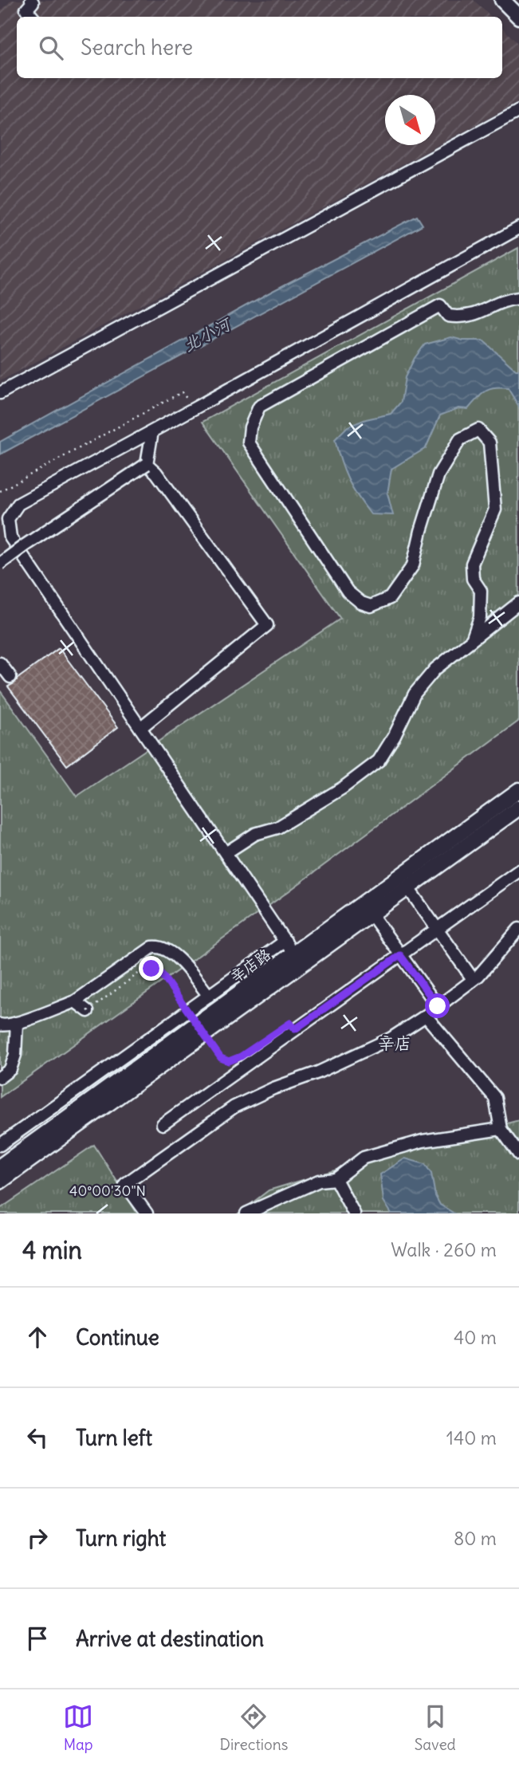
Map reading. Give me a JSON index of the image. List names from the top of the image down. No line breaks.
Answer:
{"streets":{"main road":["辛店路"]},"districts":["辛店"],"water":["北小河"],"north":"bottom right","page":{"search":"Search here","heading":["4 min","Walk · 260 m"],"list":[["Continue","40 m"],["Turn left","140 m"],["Turn right","80 m"],"Arrive at destination"],"nav":["Map","Directions","Saved"]},"coordinates":["40°00'30\"N"]}
